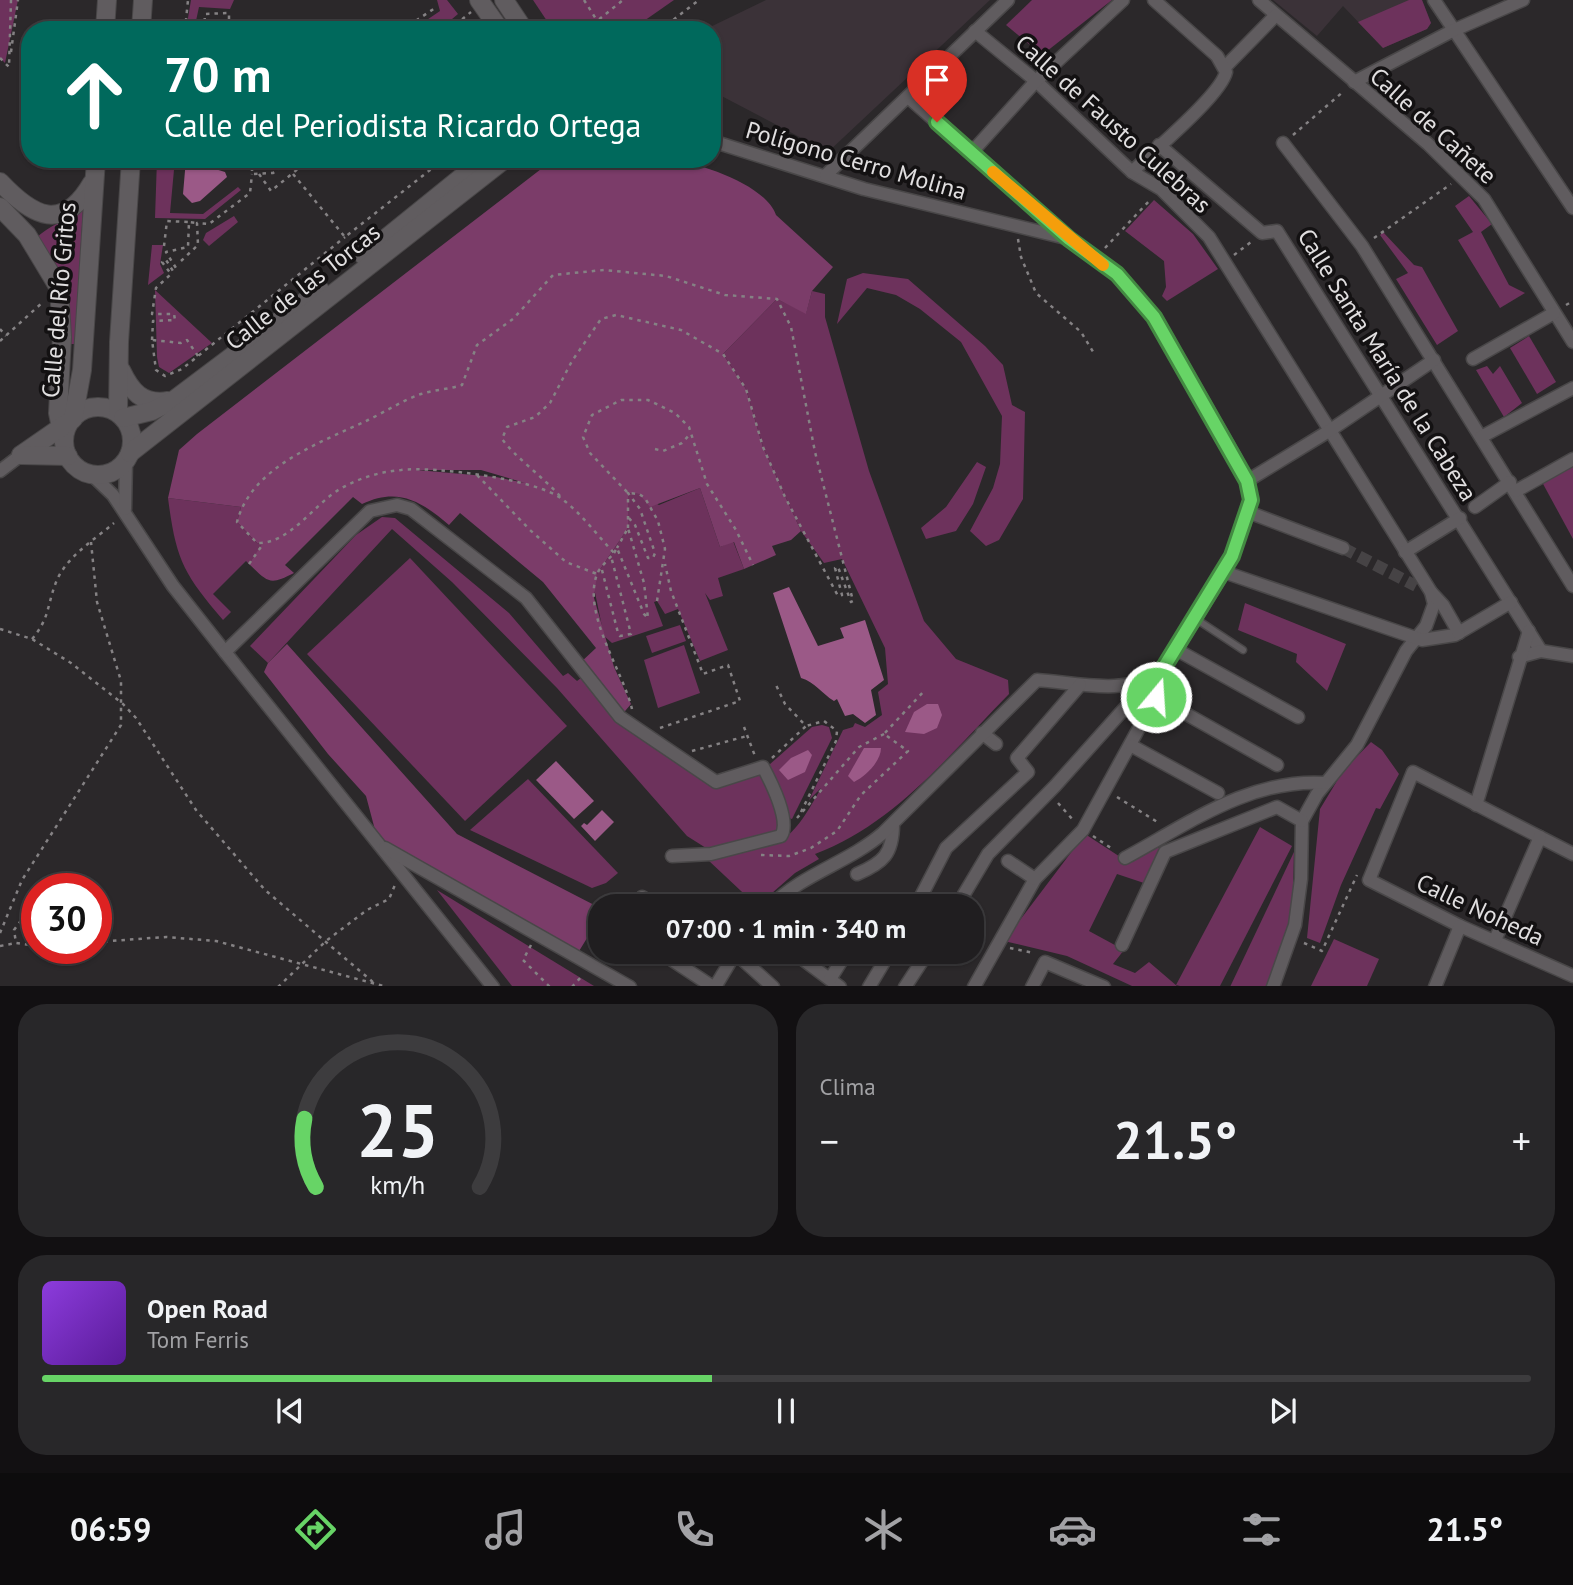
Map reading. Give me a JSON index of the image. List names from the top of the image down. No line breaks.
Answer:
{"streets":{"street":["Calle de Fausto Culebras","Calle de Cañete","Polígono Cerro Molina","Calle de las Torcas","Calle del Río Gritos","Calle Santa María de la Cabeza","Calle Noheda"]},"crossings":[["Calle de las Torcas","Calle del Río Gritos"]],"page":{"turn":["70 m","Calle del Periodista Ricardo Ortega"],"limit":"30","trip":"07:00 · 1 min · 340 m","tile":"Clima","heat":["−","21.5°","+"],"song":["Open Road","Tom Ferris"],"tabs":["06:59","21.5°"],"gauge":["25","km/h"]}}
